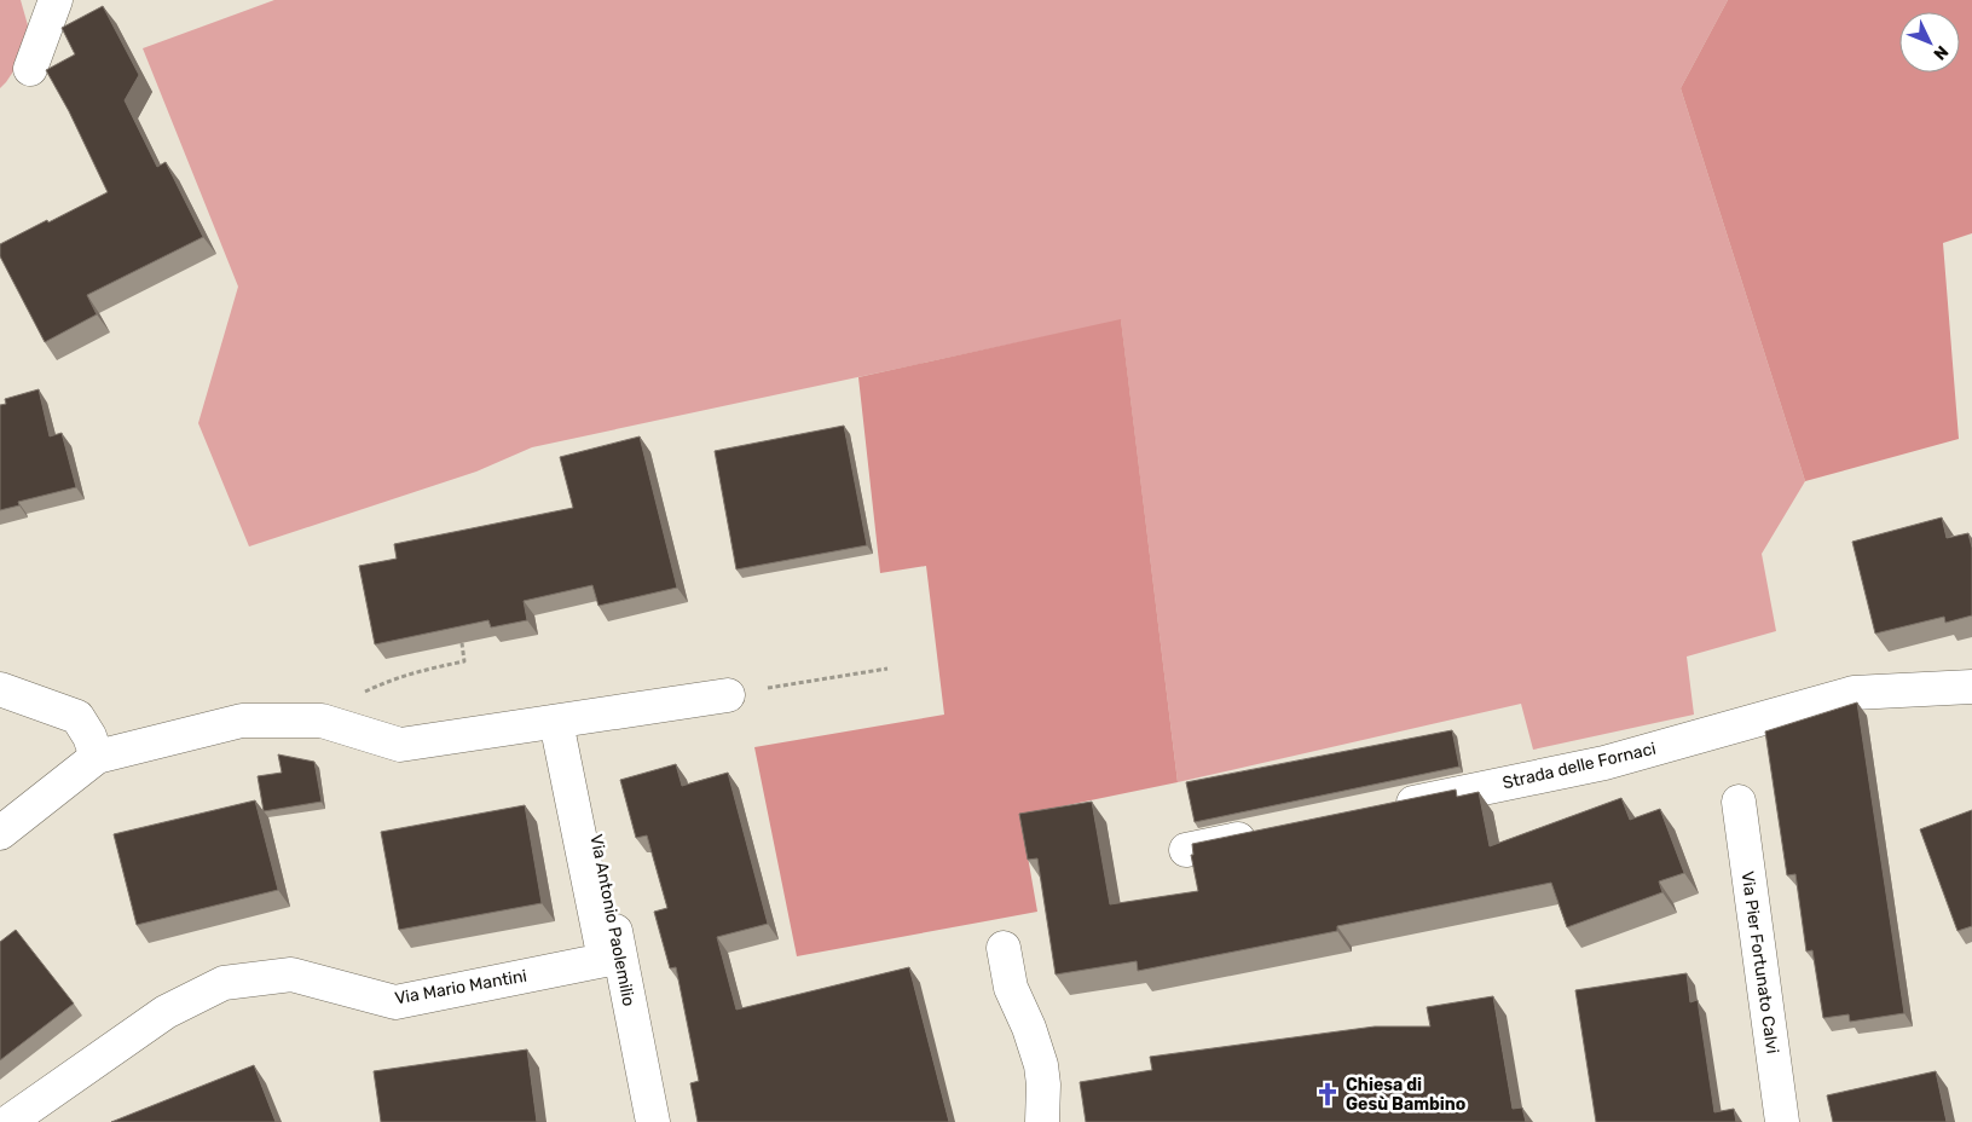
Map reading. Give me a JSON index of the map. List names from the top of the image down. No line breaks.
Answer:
{"streets":{"street":["Strada delle Fornaci","Via Antonio Paolemilio","Via Pier Fortunato Calvi","Via Mario Mantini"]},"crossings":[["Via Antonio Paolemilio","Via Mario Mantini"]],"places":{"church":["Chiesa di Gesù Bambino"]},"north":"bottom right"}
